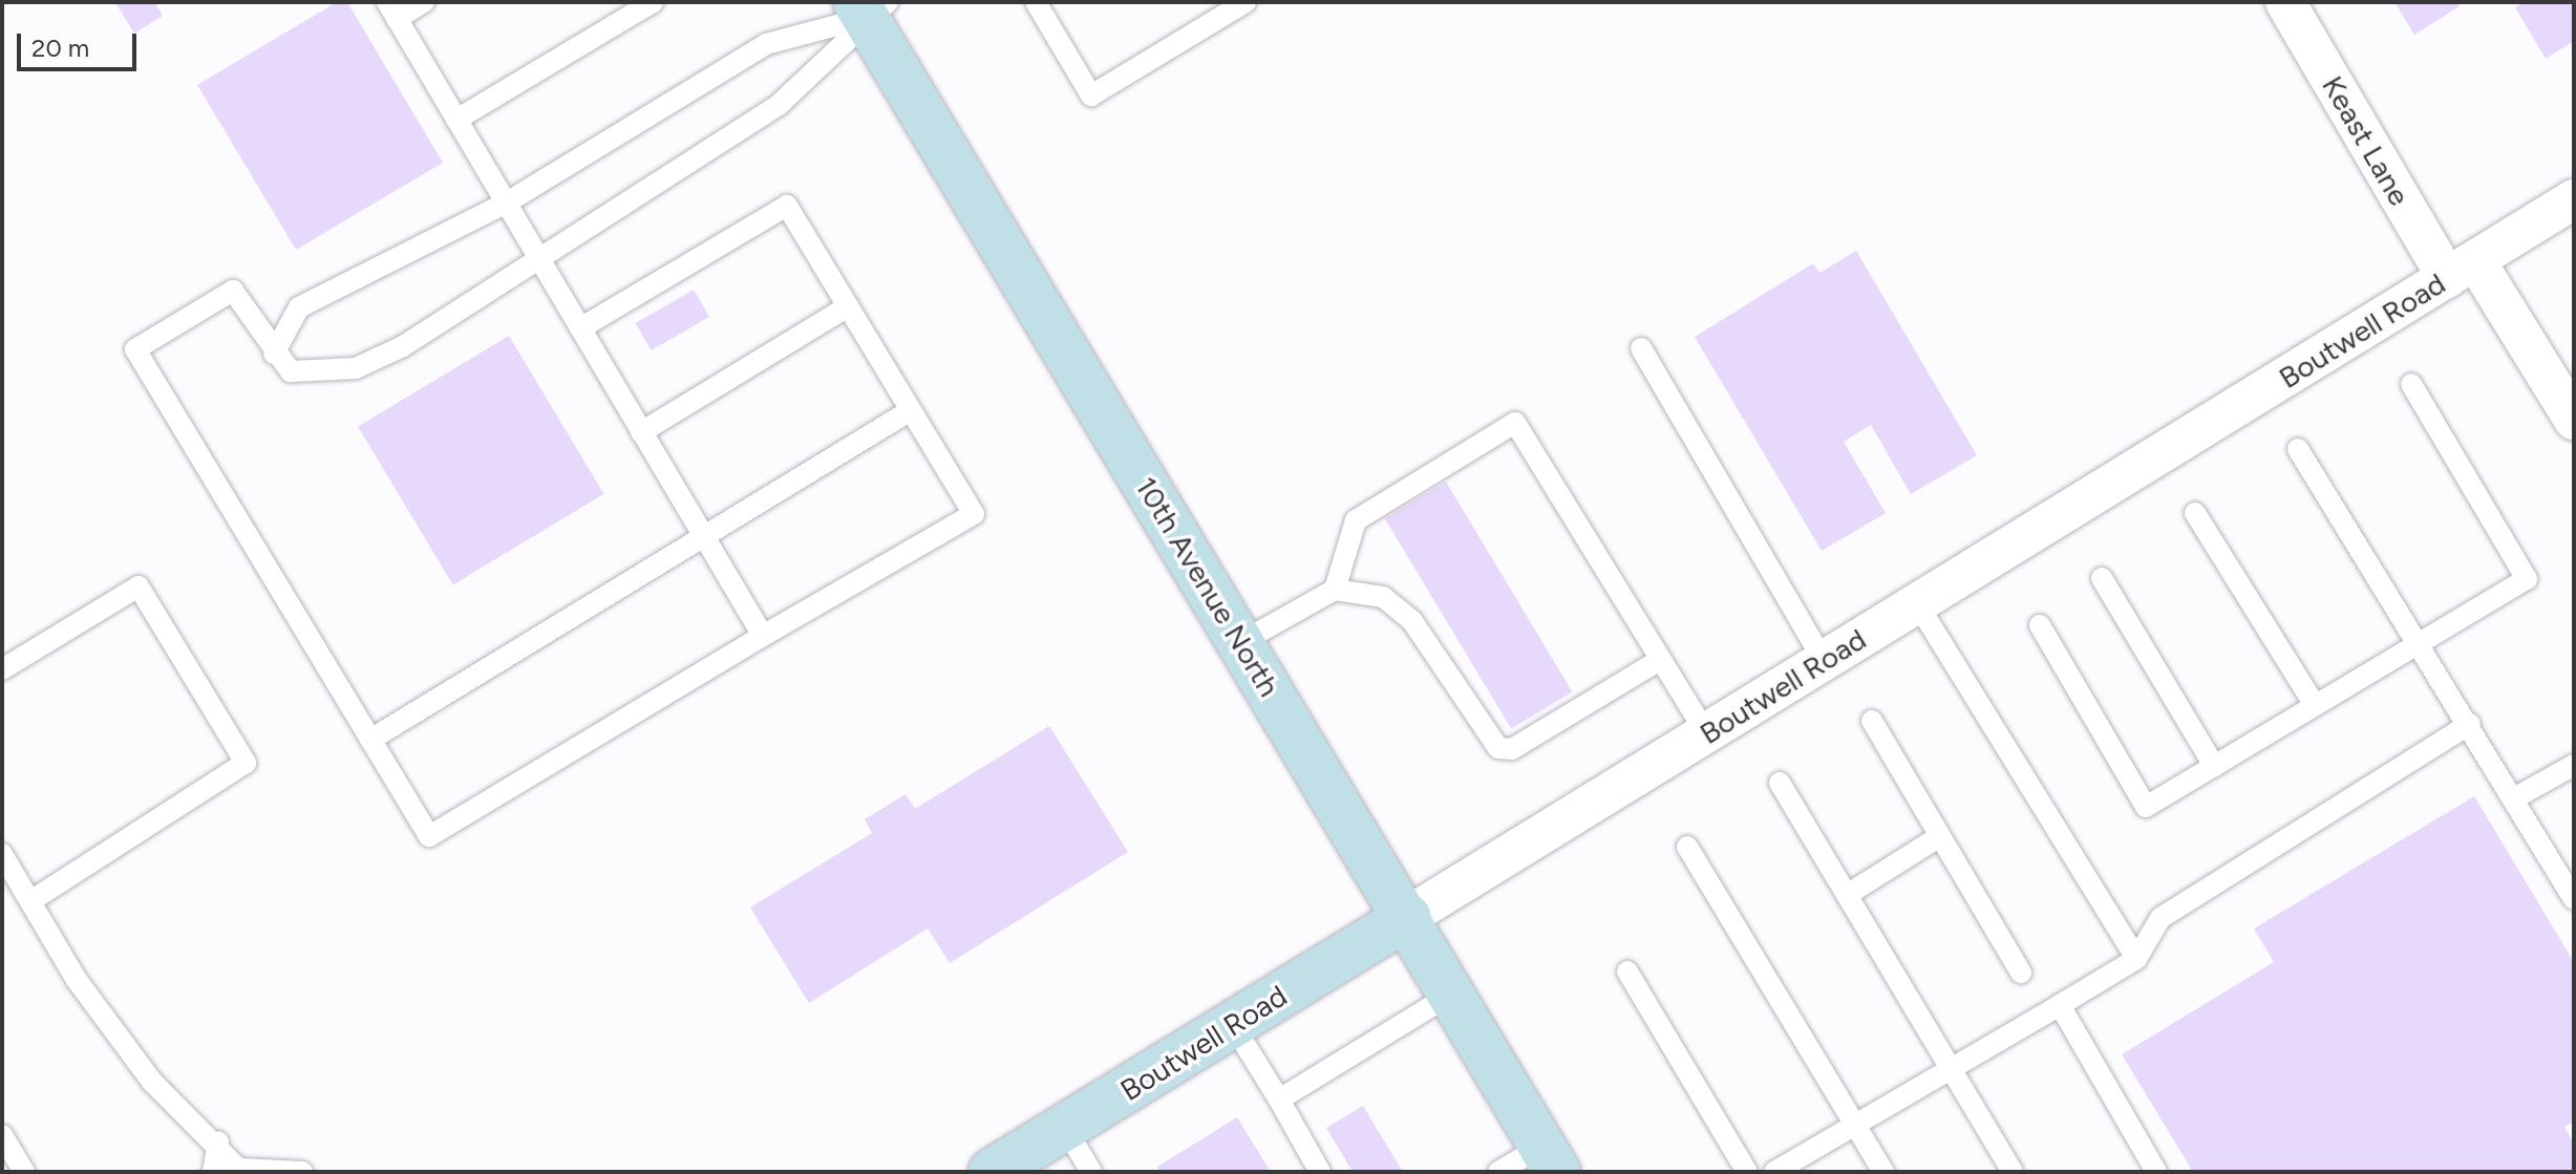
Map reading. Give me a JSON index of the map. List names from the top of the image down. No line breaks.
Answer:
{"streets":{"street":["Keast Lane","Boutwell Road","10th Avenue North"]},"crossings":[["Keast Lane","Boutwell Road"],["Boutwell Road","10th Avenue North"]],"scale_bar":"20 m"}
